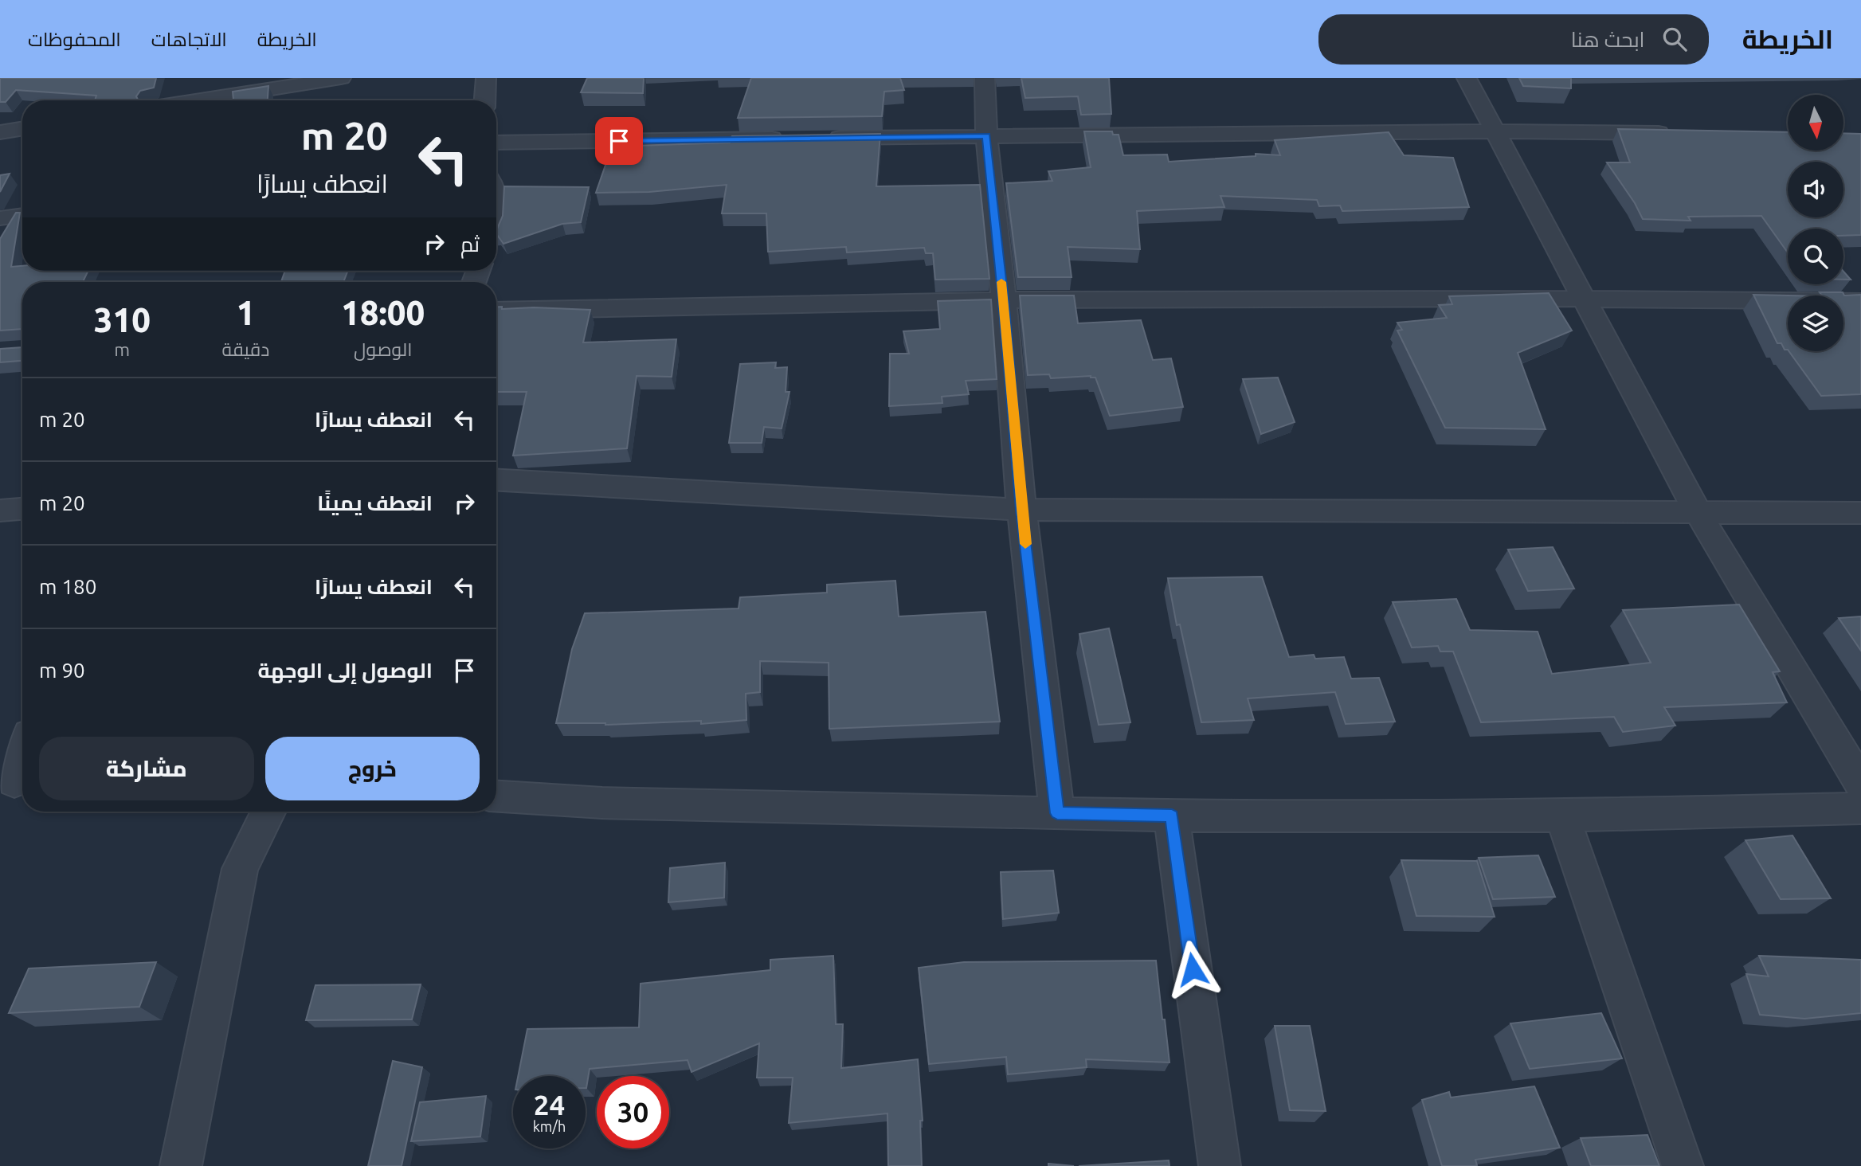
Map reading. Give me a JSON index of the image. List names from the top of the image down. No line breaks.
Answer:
{"north":"bottom","page":{"header":"الخريطة","search":"ابحث هنا","nav":["الخريطة","الاتجاهات","المحفوظات"],"turn":["20 m","انعطف يسارًا"],"then":"ثم","eta":["18:00","الوصول","1","دقيقة","310","m"],"list":[{"name":"انعطف يسارًا","value":"20 m"},{"name":"انعطف يمينًا","value":"20 m"},{"name":"انعطف يسارًا","value":"180 m"},{"name":"الوصول إلى الوجهة","value":"90 m"}],"buttons":["خروج","مشاركة"],"speed":"24 km/h","limit":"30"}}
